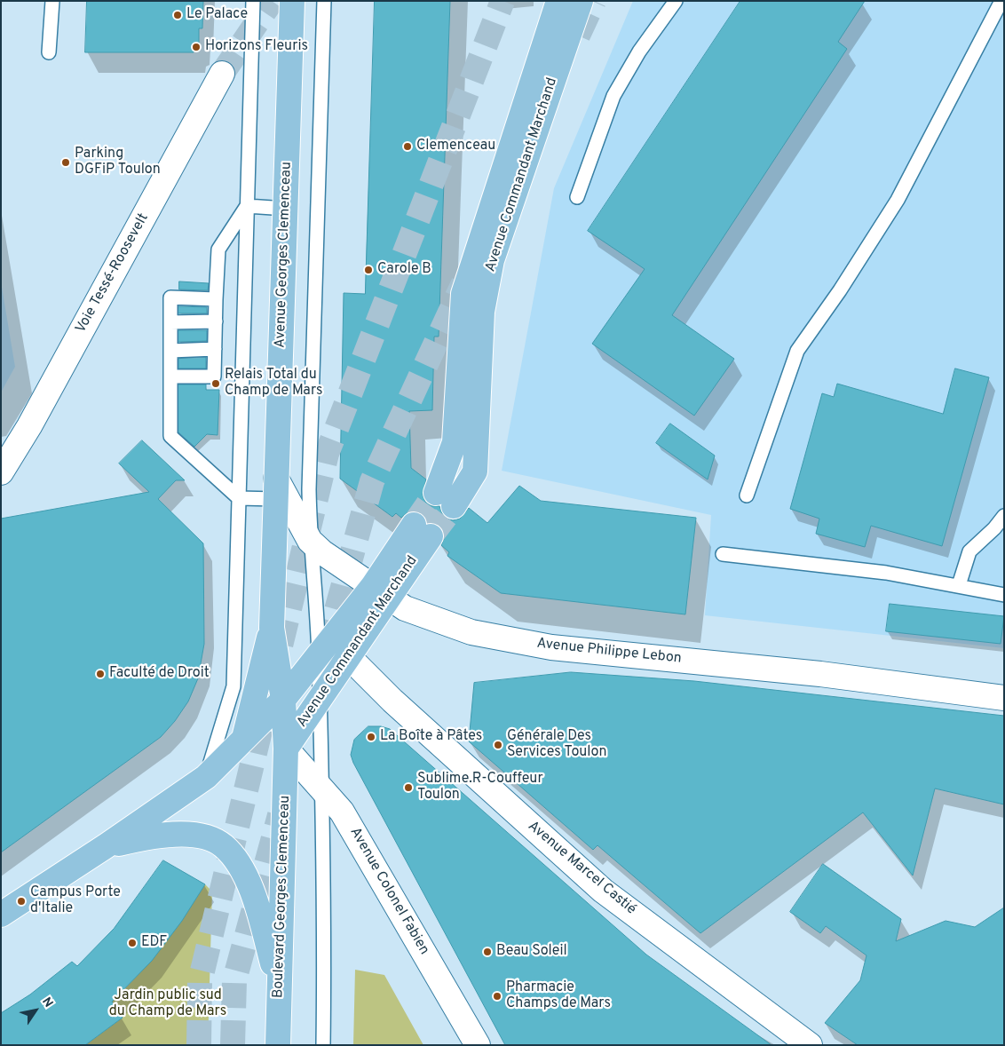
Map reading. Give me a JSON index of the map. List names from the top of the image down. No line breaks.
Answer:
{"streets":{"main road":["Avenue Commandant Marchand","Avenue Georges Clemenceau","Boulevard Georges Clemenceau"],"street":["Voie Tessé-Roosevelt","Avenue Philippe Lebon","Avenue Marcel Castié","Avenue Colonel Fabien"]},"crossings":[["Avenue Commandant Marchand","Avenue Georges Clemenceau"],["Avenue Commandant Marchand","Avenue Philippe Lebon"],["Avenue Commandant Marchand","Avenue Marcel Castié"],["Avenue Commandant Marchand","Avenue Colonel Fabien"],["Avenue Commandant Marchand","Boulevard Georges Clemenceau"],["Avenue Georges Clemenceau","Avenue Philippe Lebon"],["Avenue Georges Clemenceau","Avenue Colonel Fabien"],["Avenue Georges Clemenceau","Boulevard Georges Clemenceau"],["Avenue Colonel Fabien","Boulevard Georges Clemenceau"]],"parks":["Jardin public sud du Champ de Mars"],"places":["Le Palace","Horizons Fleuris","Clemenceau","Parking DGFiP Toulon","Carole B","Relais Total du Champ de Mars","Faculté de Droit","La Boîte à Pâtes","Générale Des Services Toulon","Sublime.R-Couffeur Toulon","Campus Porte d'Italie","EDF","Beau Soleil","Pharmacie Champs de Mars"],"north":"top right"}
